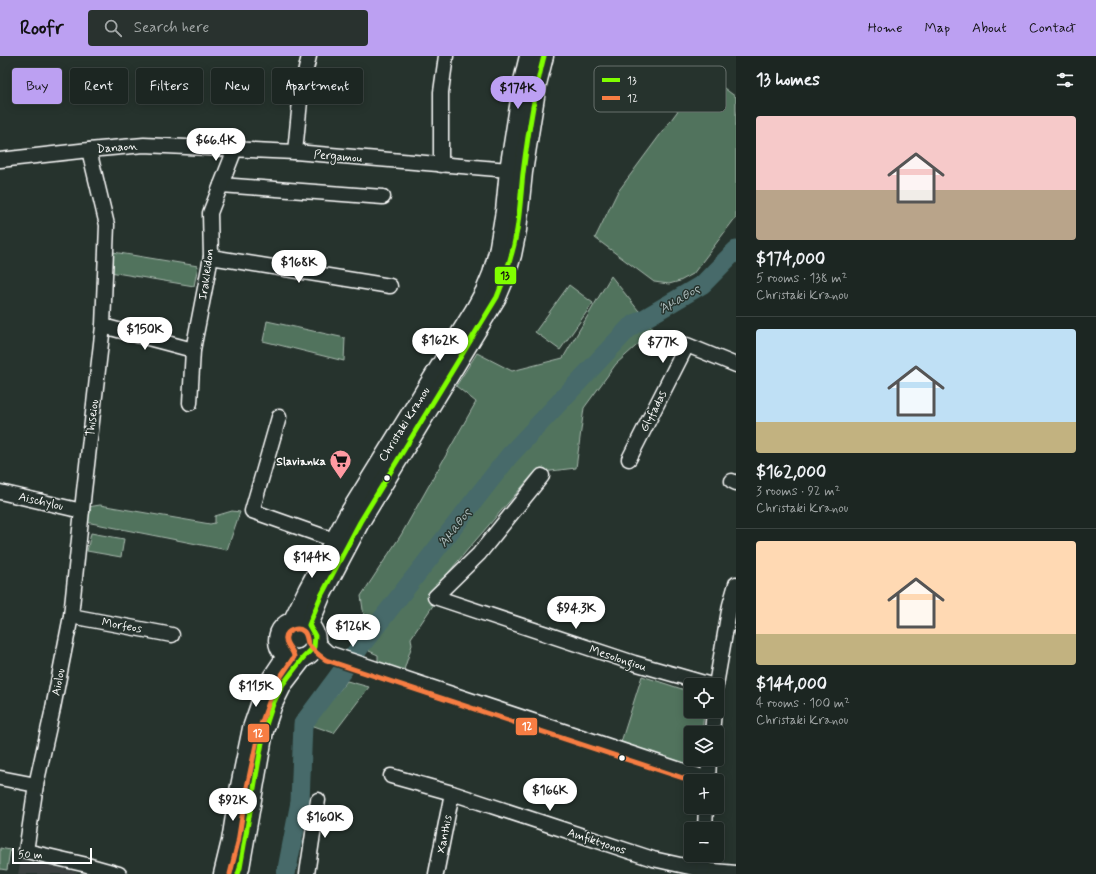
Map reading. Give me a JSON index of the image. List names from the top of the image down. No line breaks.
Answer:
{"streets":{"main road":["Christaki Kranou"],"street":["Danaon","Pergamou","Irakleidon","Glyfadas","Thiseiou","Aischylou","Morfeos","Mesolongiou","Aiolou","Xanthis","Amfiktyonos"]},"crossings":[["Danaon","Pergamou"],["Danaon","Irakleidon"],["Danaon","Thiseiou"],["Pergamou","Irakleidon"],["Pergamou","Christaki Kranou"],["Thiseiou","Aischylou"],["Thiseiou","Aiolou"],["Aischylou","Aiolou"],["Morfeos","Aiolou"],["Xanthis","Amfiktyonos"]],"water":["Άμαθος"],"places":{"supermarket":["Slavianka"]},"lines":["transit line 13","transit line 12"],"legend":["13","12"],"scale_bar":"50 m","page":{"header":"Roofr","search":"Search here","nav":["Home","Map","About","Contact"],"heading":"13 homes","chip":["Buy","Rent","Filters","New","Apartment"],"price":["$174K","$66.4K","$168K","$150K","$162K","$77K","$144K","$94.3K","$126K","$115K","$166K","$92K","$160K"],"list":[{"name":"$174,000","note":"5 rooms · 138 m² · Christaki Kranou"},{"name":"$162,000","note":"3 rooms · 92 m² · Christaki Kranou"},{"name":"$144,000","note":"4 rooms · 100 m² · Christaki Kranou"}],"map_buttons":["+","−"],"scale":"50 m"}}
